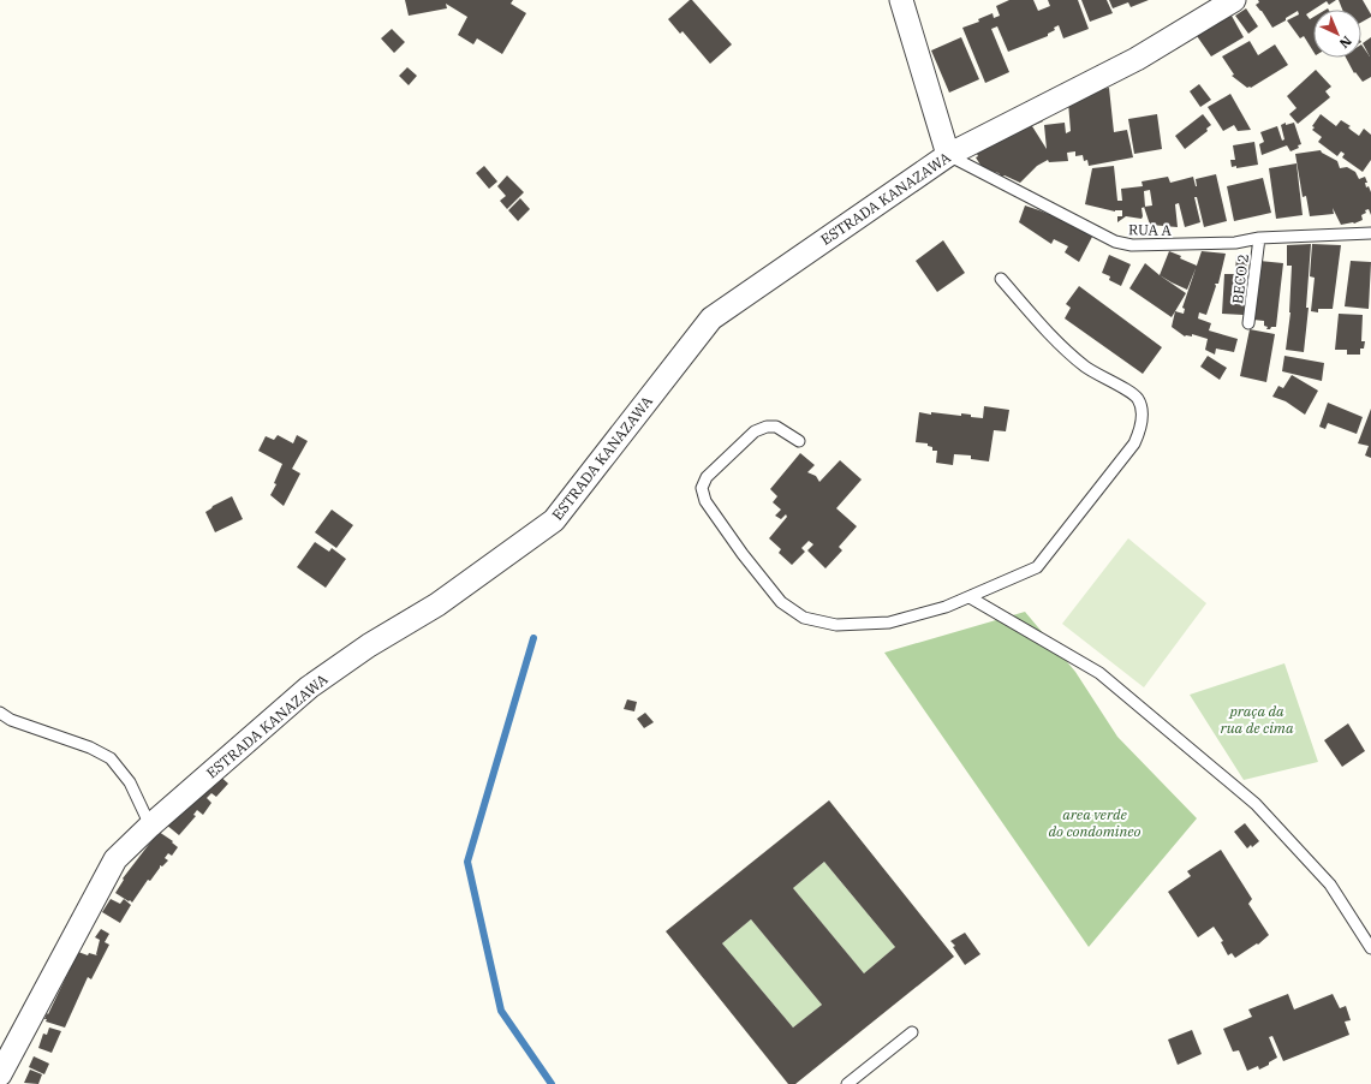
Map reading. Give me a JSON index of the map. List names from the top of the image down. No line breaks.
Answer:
{"streets":{"street":["ESTRADA KANAZAWA"],"lane":["RUA A","BECO 2"]},"crossings":[["ESTRADA KANAZAWA","RUA A"],["RUA A","BECO 2"]],"parks":["praça da rua de cima","area verde do condomineo"],"north":"bottom right"}
